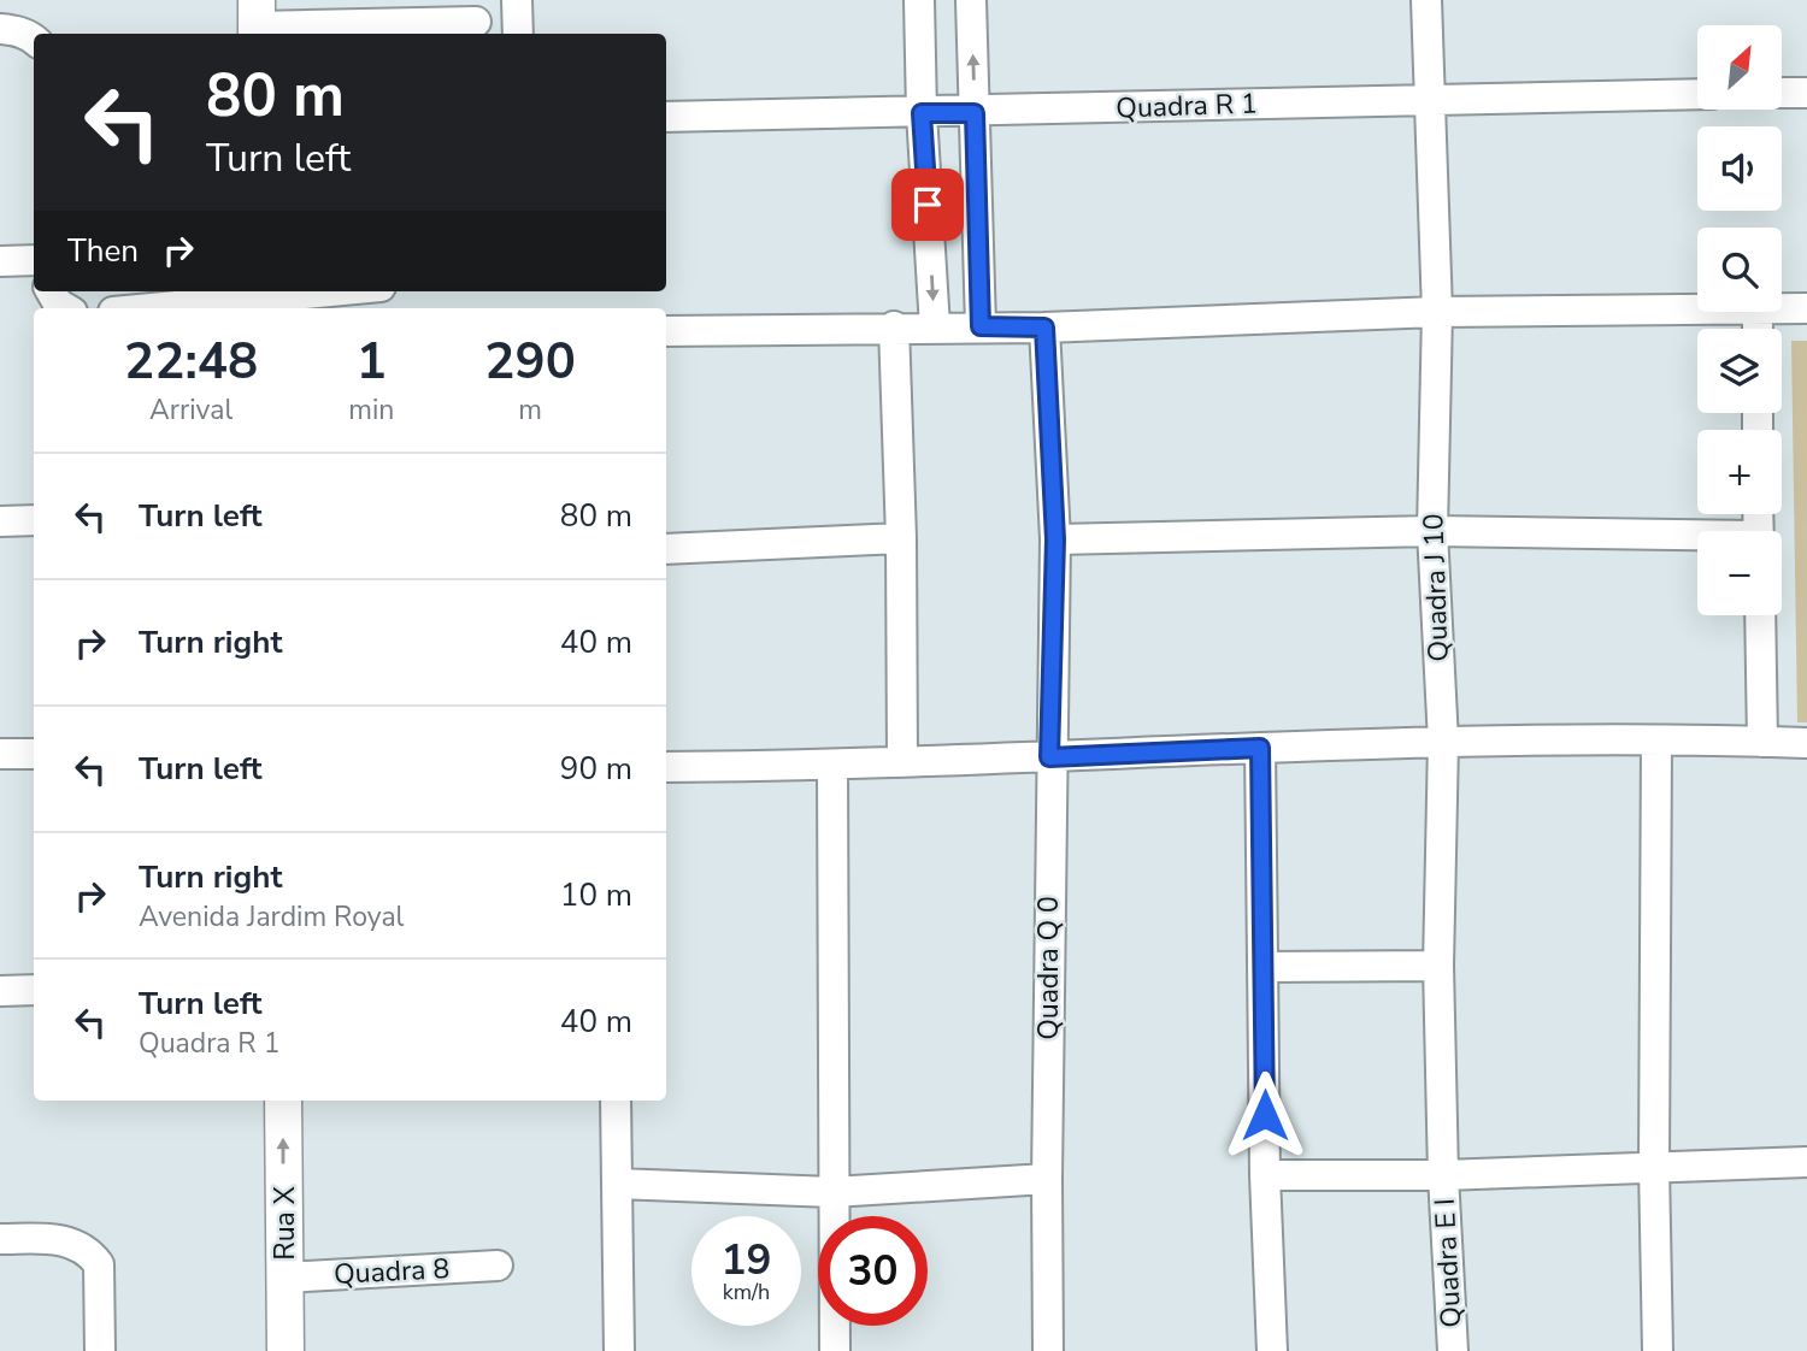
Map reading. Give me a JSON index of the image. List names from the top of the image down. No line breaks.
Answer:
{"streets":{"street":["Quadra R 1","Quadra J 10","Quadra Q 0","Rua X","Quadra E I","Quadra 8"]},"crossings":[["Quadra R 1","Quadra J 10"],["Quadra J 10","Quadra E I"],["Rua X","Quadra 8"]],"one_way":["Rua X"],"north":"top right","page":{"map_buttons":["+","−"],"turn":["80 m","Turn left"],"then":"Then","eta":["22:48","Arrival","1","min","290","m"],"list":[{"name":"Turn left","value":"80 m"},{"name":"Turn right","value":"40 m"},{"name":"Turn left","value":"90 m"},{"name":"Turn right","note":"Avenida Jardim Royal","value":"10 m"},{"name":"Turn left","note":"Quadra R 1","value":"40 m"}],"speed":"19 km/h","limit":"30"}}
